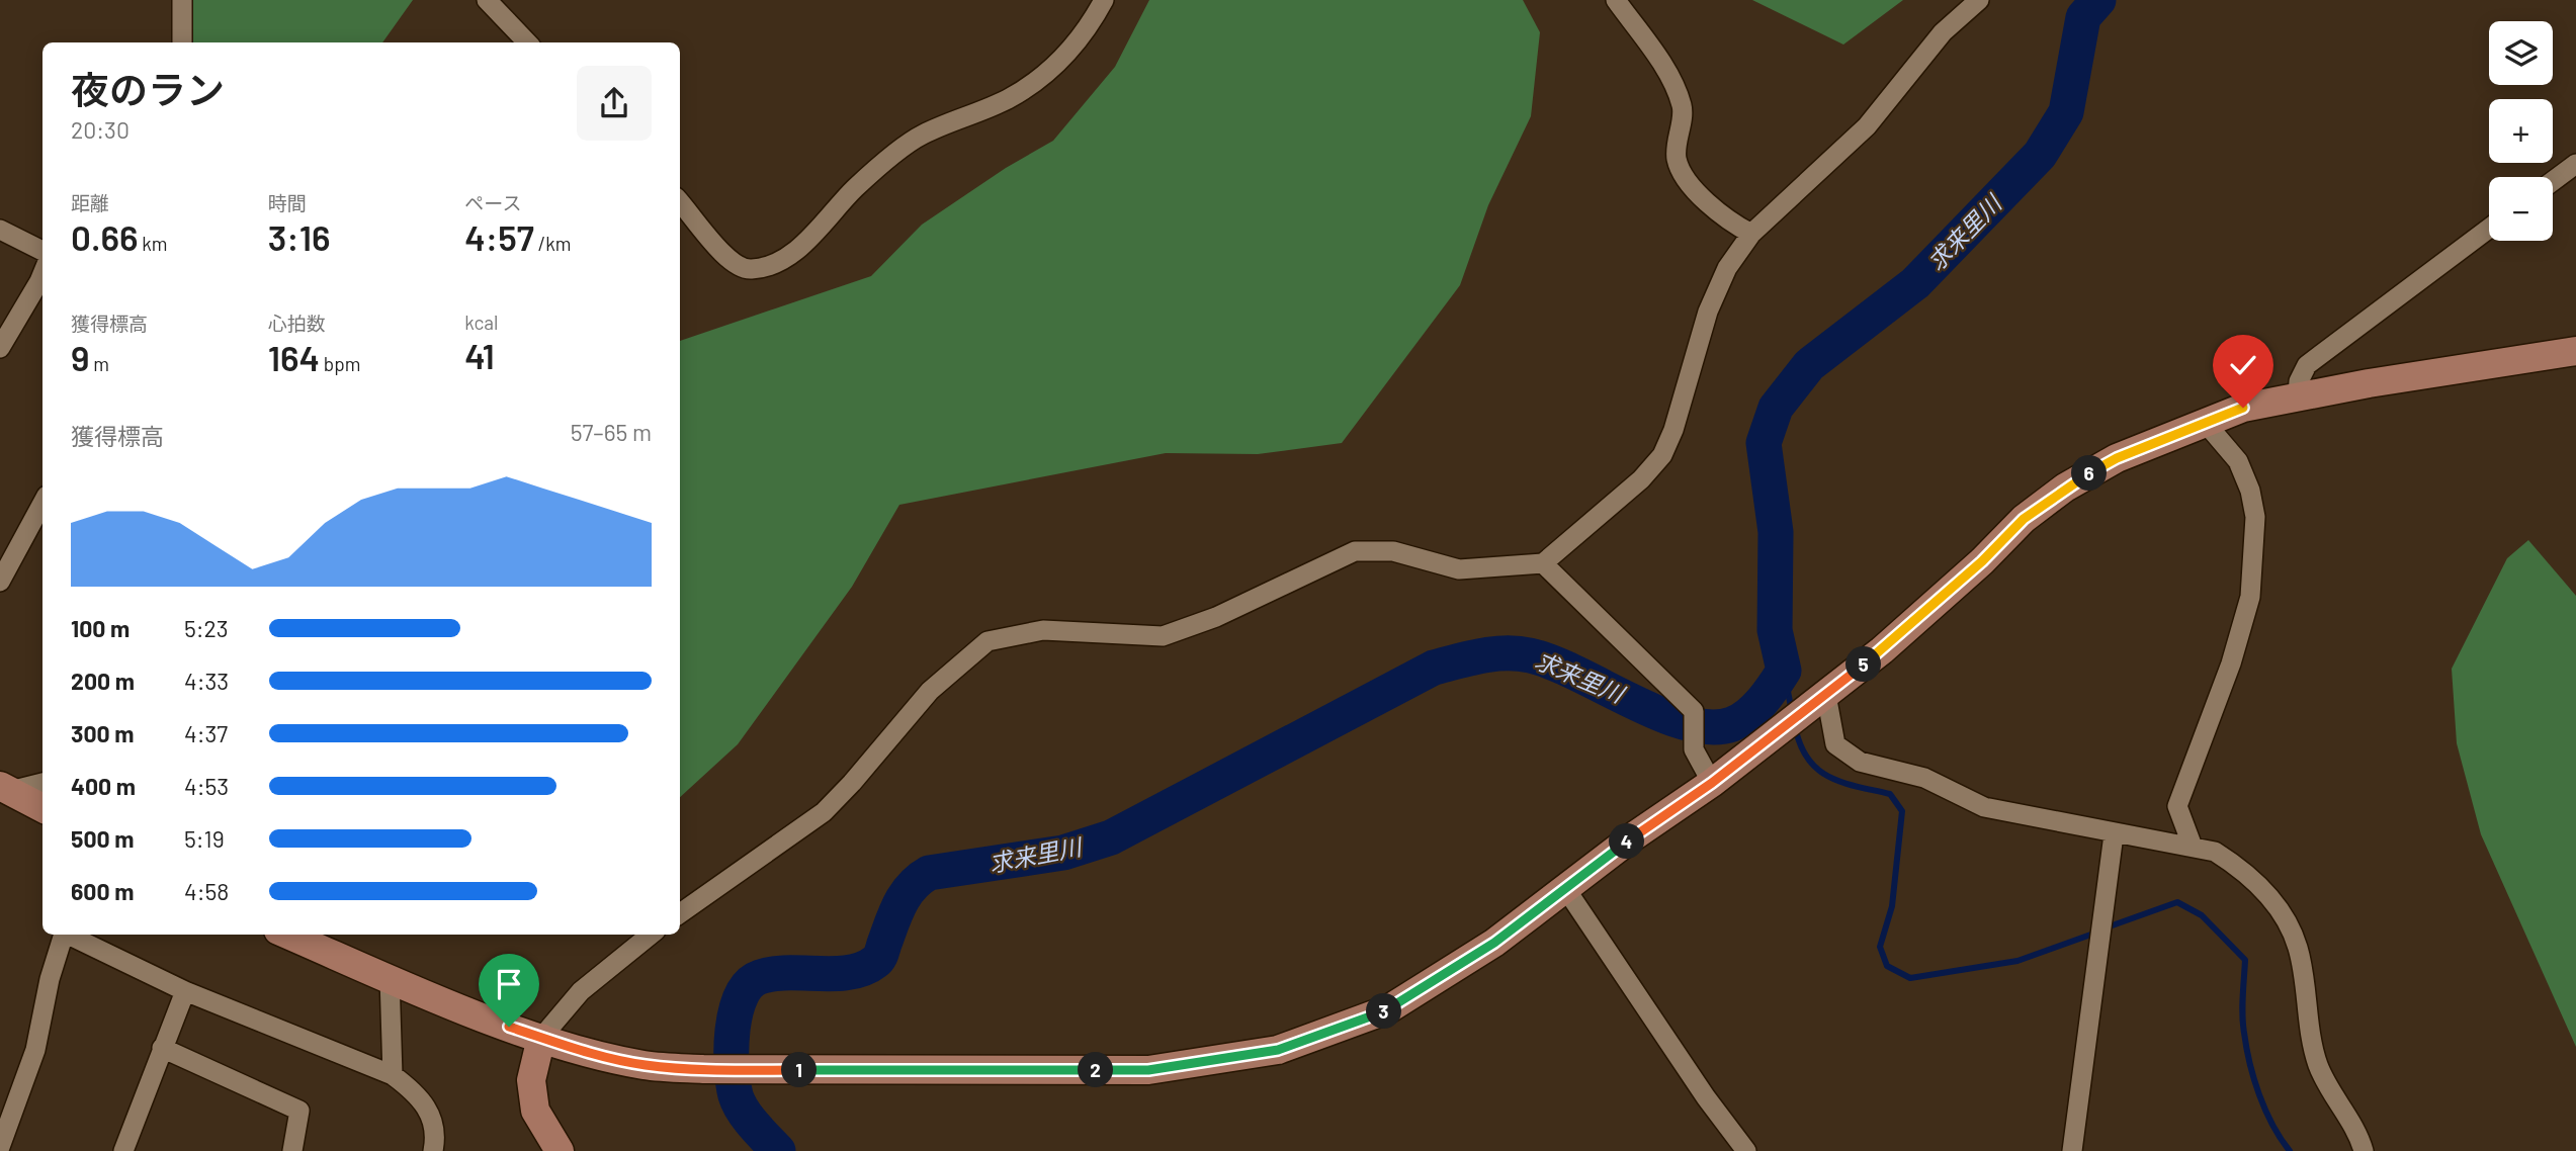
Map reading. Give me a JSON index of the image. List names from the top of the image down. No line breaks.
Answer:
{"water":["求来里川"],"page":{"map_buttons":["+","−"],"heading":["夜のラン","20:30"],"stats":[["距離","0.66 km"],["時間","3:16"],["ペース","4:57 /km"],["獲得標高","9 m"],["心拍数","164 bpm"],["kcal","41"]],"chart":["獲得標高","57–65 m"],"pins":["6","5","4","3","1","2"],"list":[{"name":"100 m","note":"5:23"},{"name":"200 m","note":"4:33"},{"name":"300 m","note":"4:37"},{"name":"400 m","note":"4:53"},{"name":"500 m","note":"5:19"},{"name":"600 m","note":"4:58"}]}}
